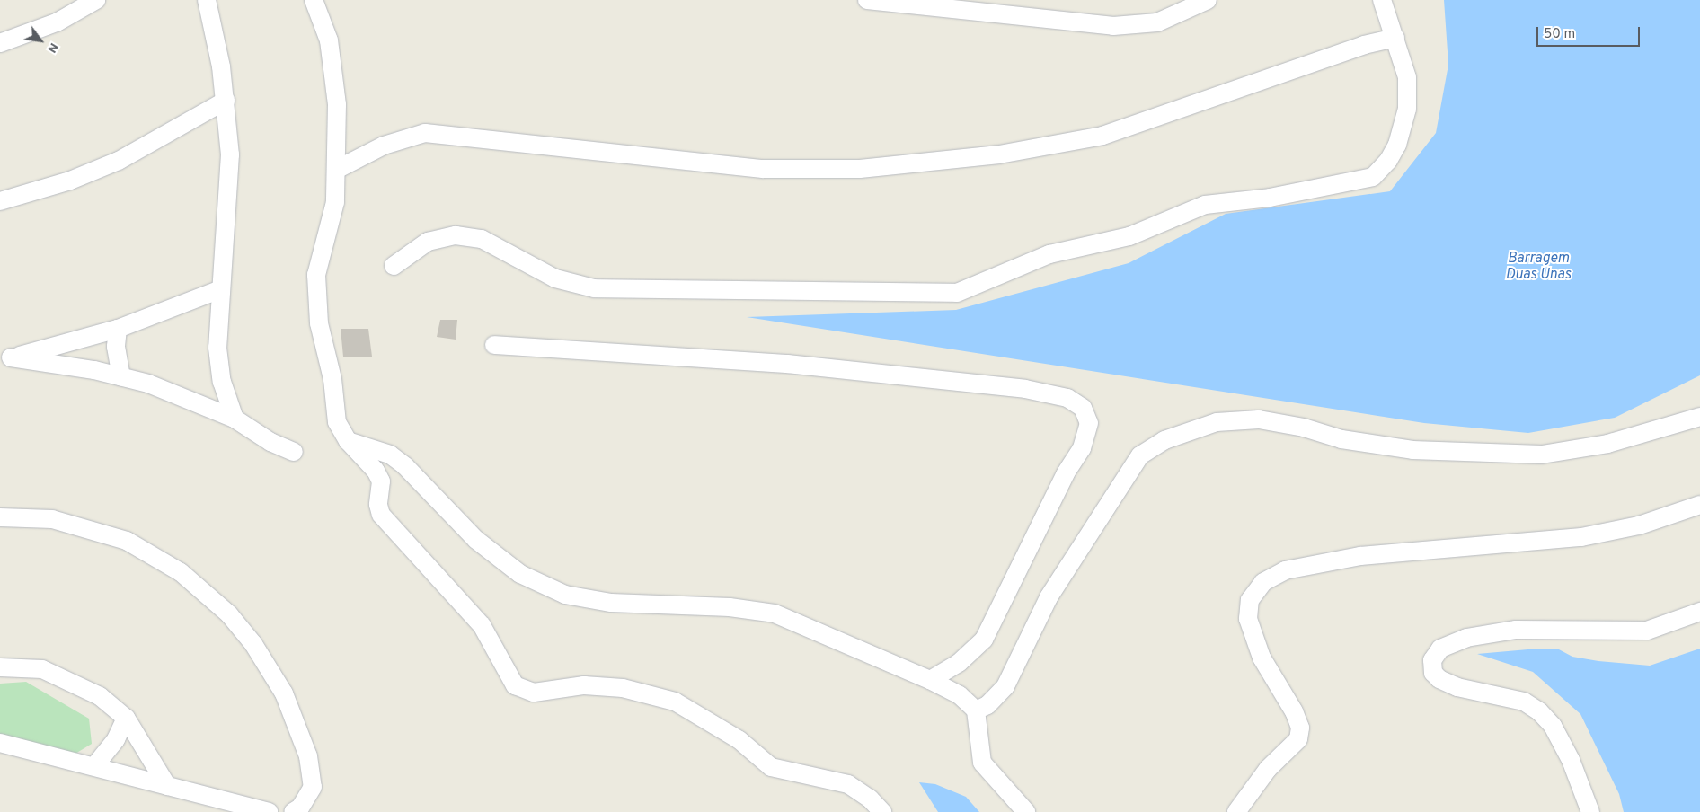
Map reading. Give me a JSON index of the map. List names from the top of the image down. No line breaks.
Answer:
{"water":["Barragem Duas Unas"],"scale_bar":"50 m","north":"bottom right"}
